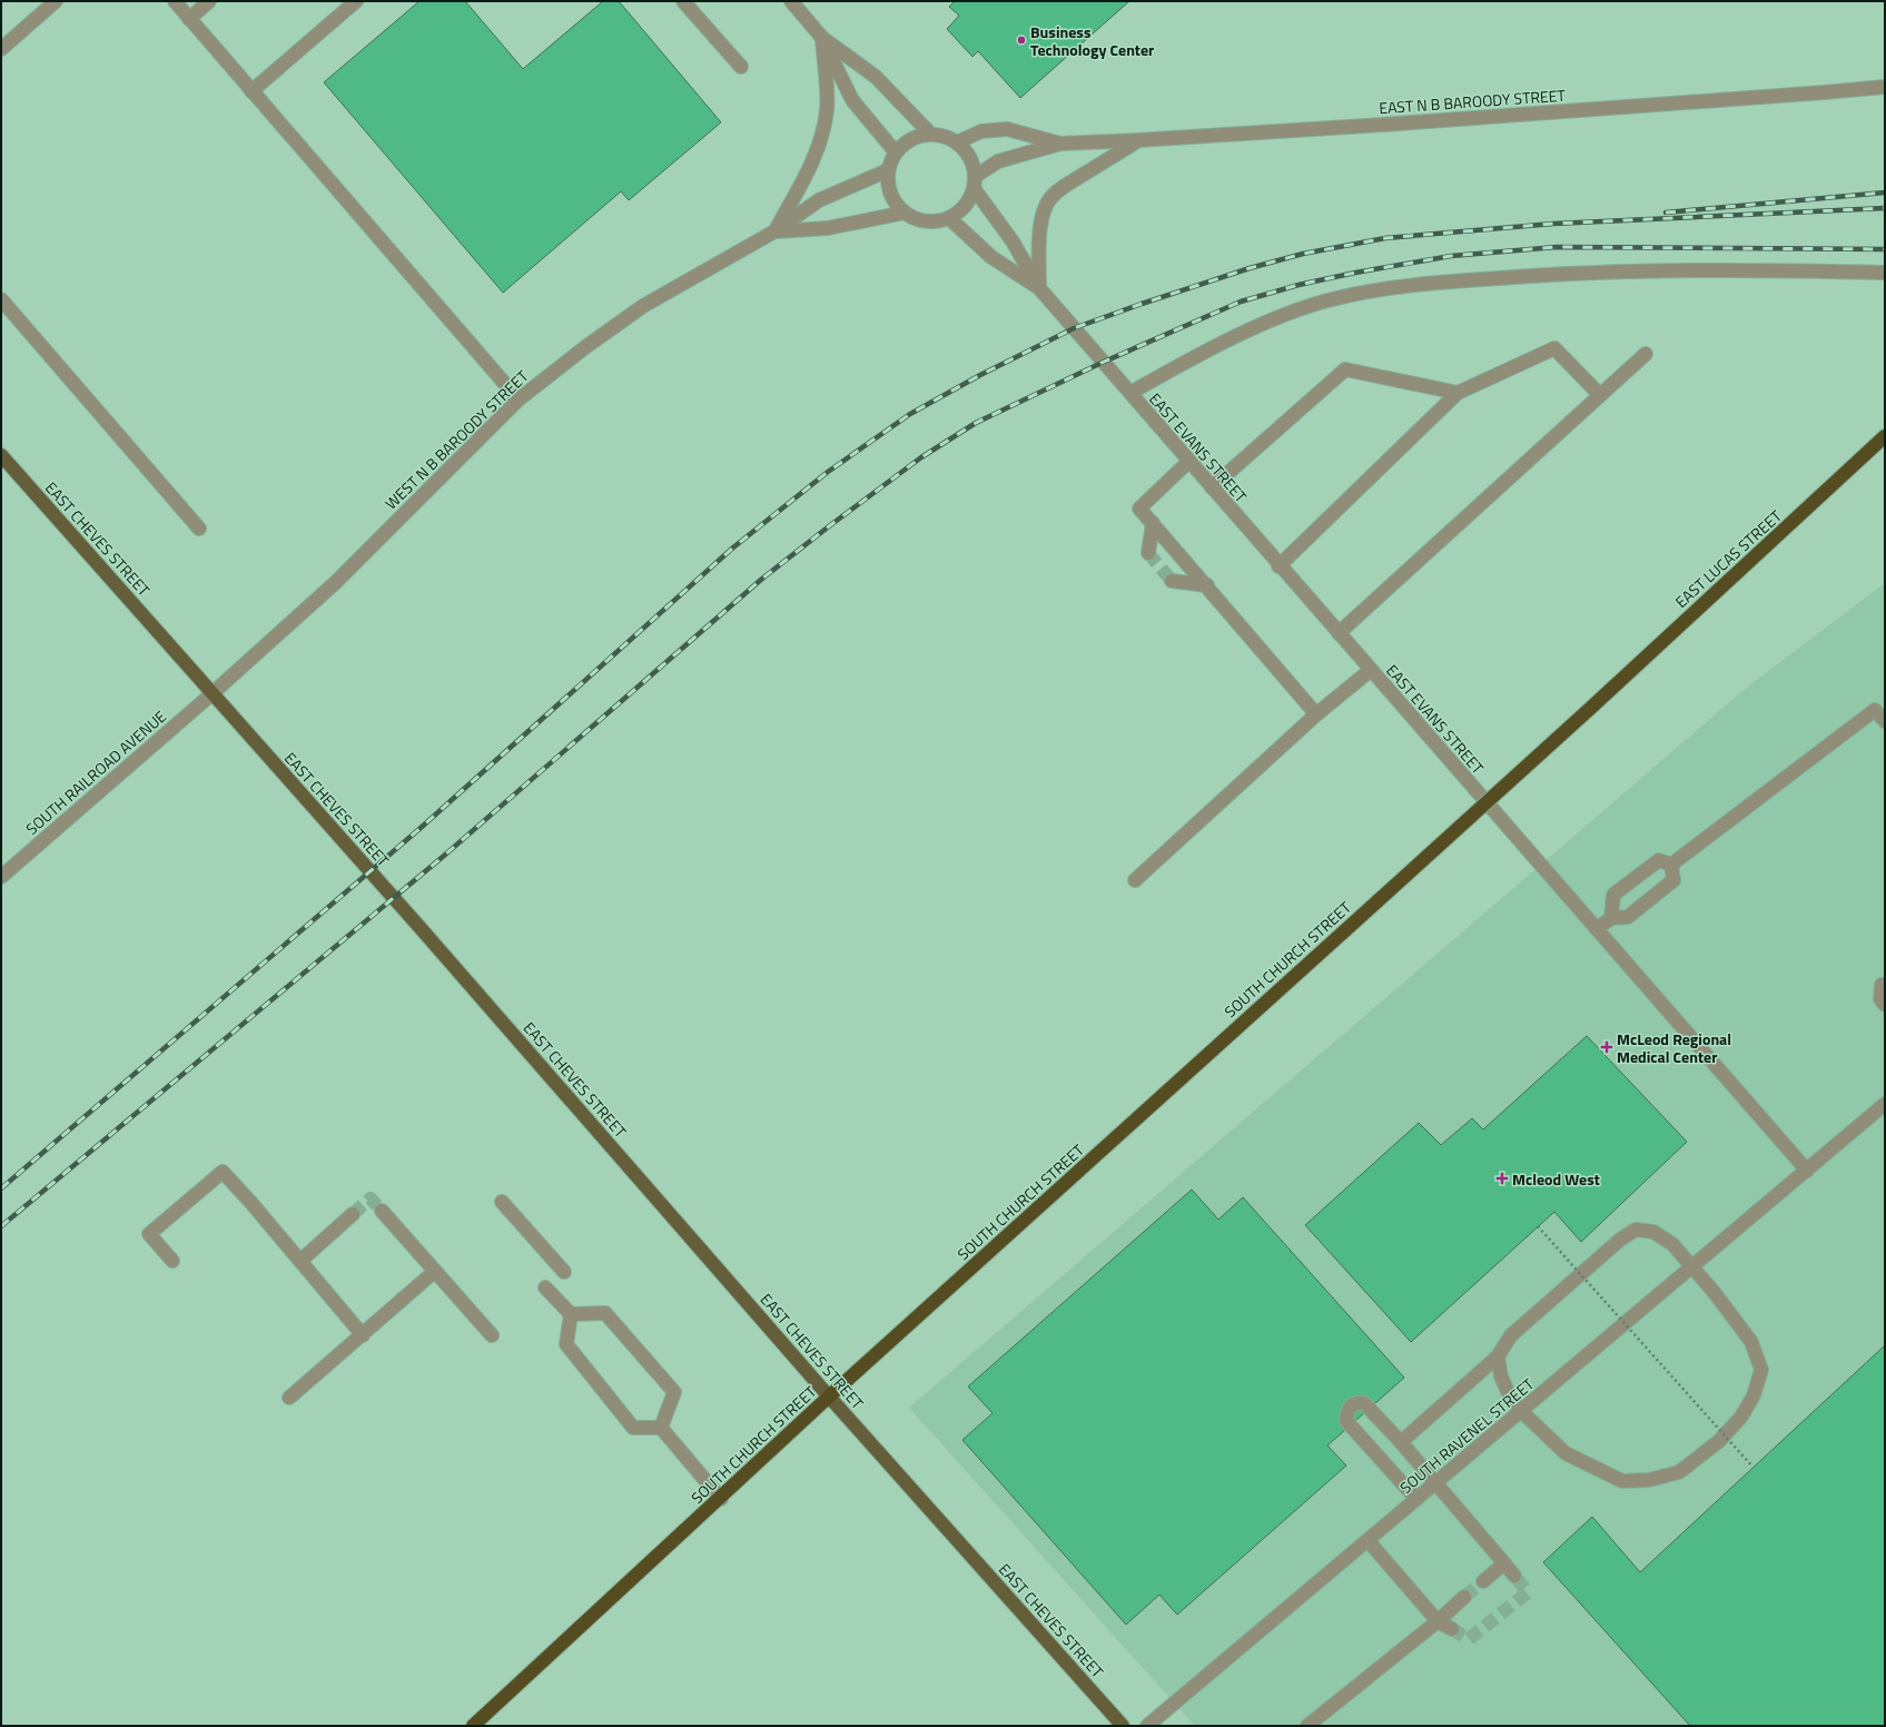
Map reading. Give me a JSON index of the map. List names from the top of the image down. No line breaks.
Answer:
{"streets":{"highway":["EAST LUCAS STREET","SOUTH CHURCH STREET"],"main road":["EAST CHEVES STREET"],"street":["EAST N B BAROODY STREET","WEST N B BAROODY STREET","EAST EVANS STREET","SOUTH RAILROAD AVENUE","SOUTH RAVENEL STREET"]},"crossings":[["EAST N B BAROODY STREET","WEST N B BAROODY STREET"],["EAST N B BAROODY STREET","EAST EVANS STREET"],["WEST N B BAROODY STREET","EAST EVANS STREET"],["WEST N B BAROODY STREET","EAST CHEVES STREET"],["WEST N B BAROODY STREET","SOUTH RAILROAD AVENUE"],["EAST EVANS STREET","SOUTH RAVENEL STREET"],["EAST CHEVES STREET","SOUTH RAILROAD AVENUE"],["EAST CHEVES STREET","SOUTH CHURCH STREET"],["EAST LUCAS STREET","SOUTH CHURCH STREET"]],"places":{"other":["Business Technology Center"],"health":["McLeod Regional Medical Center","Mcleod West"]}}
